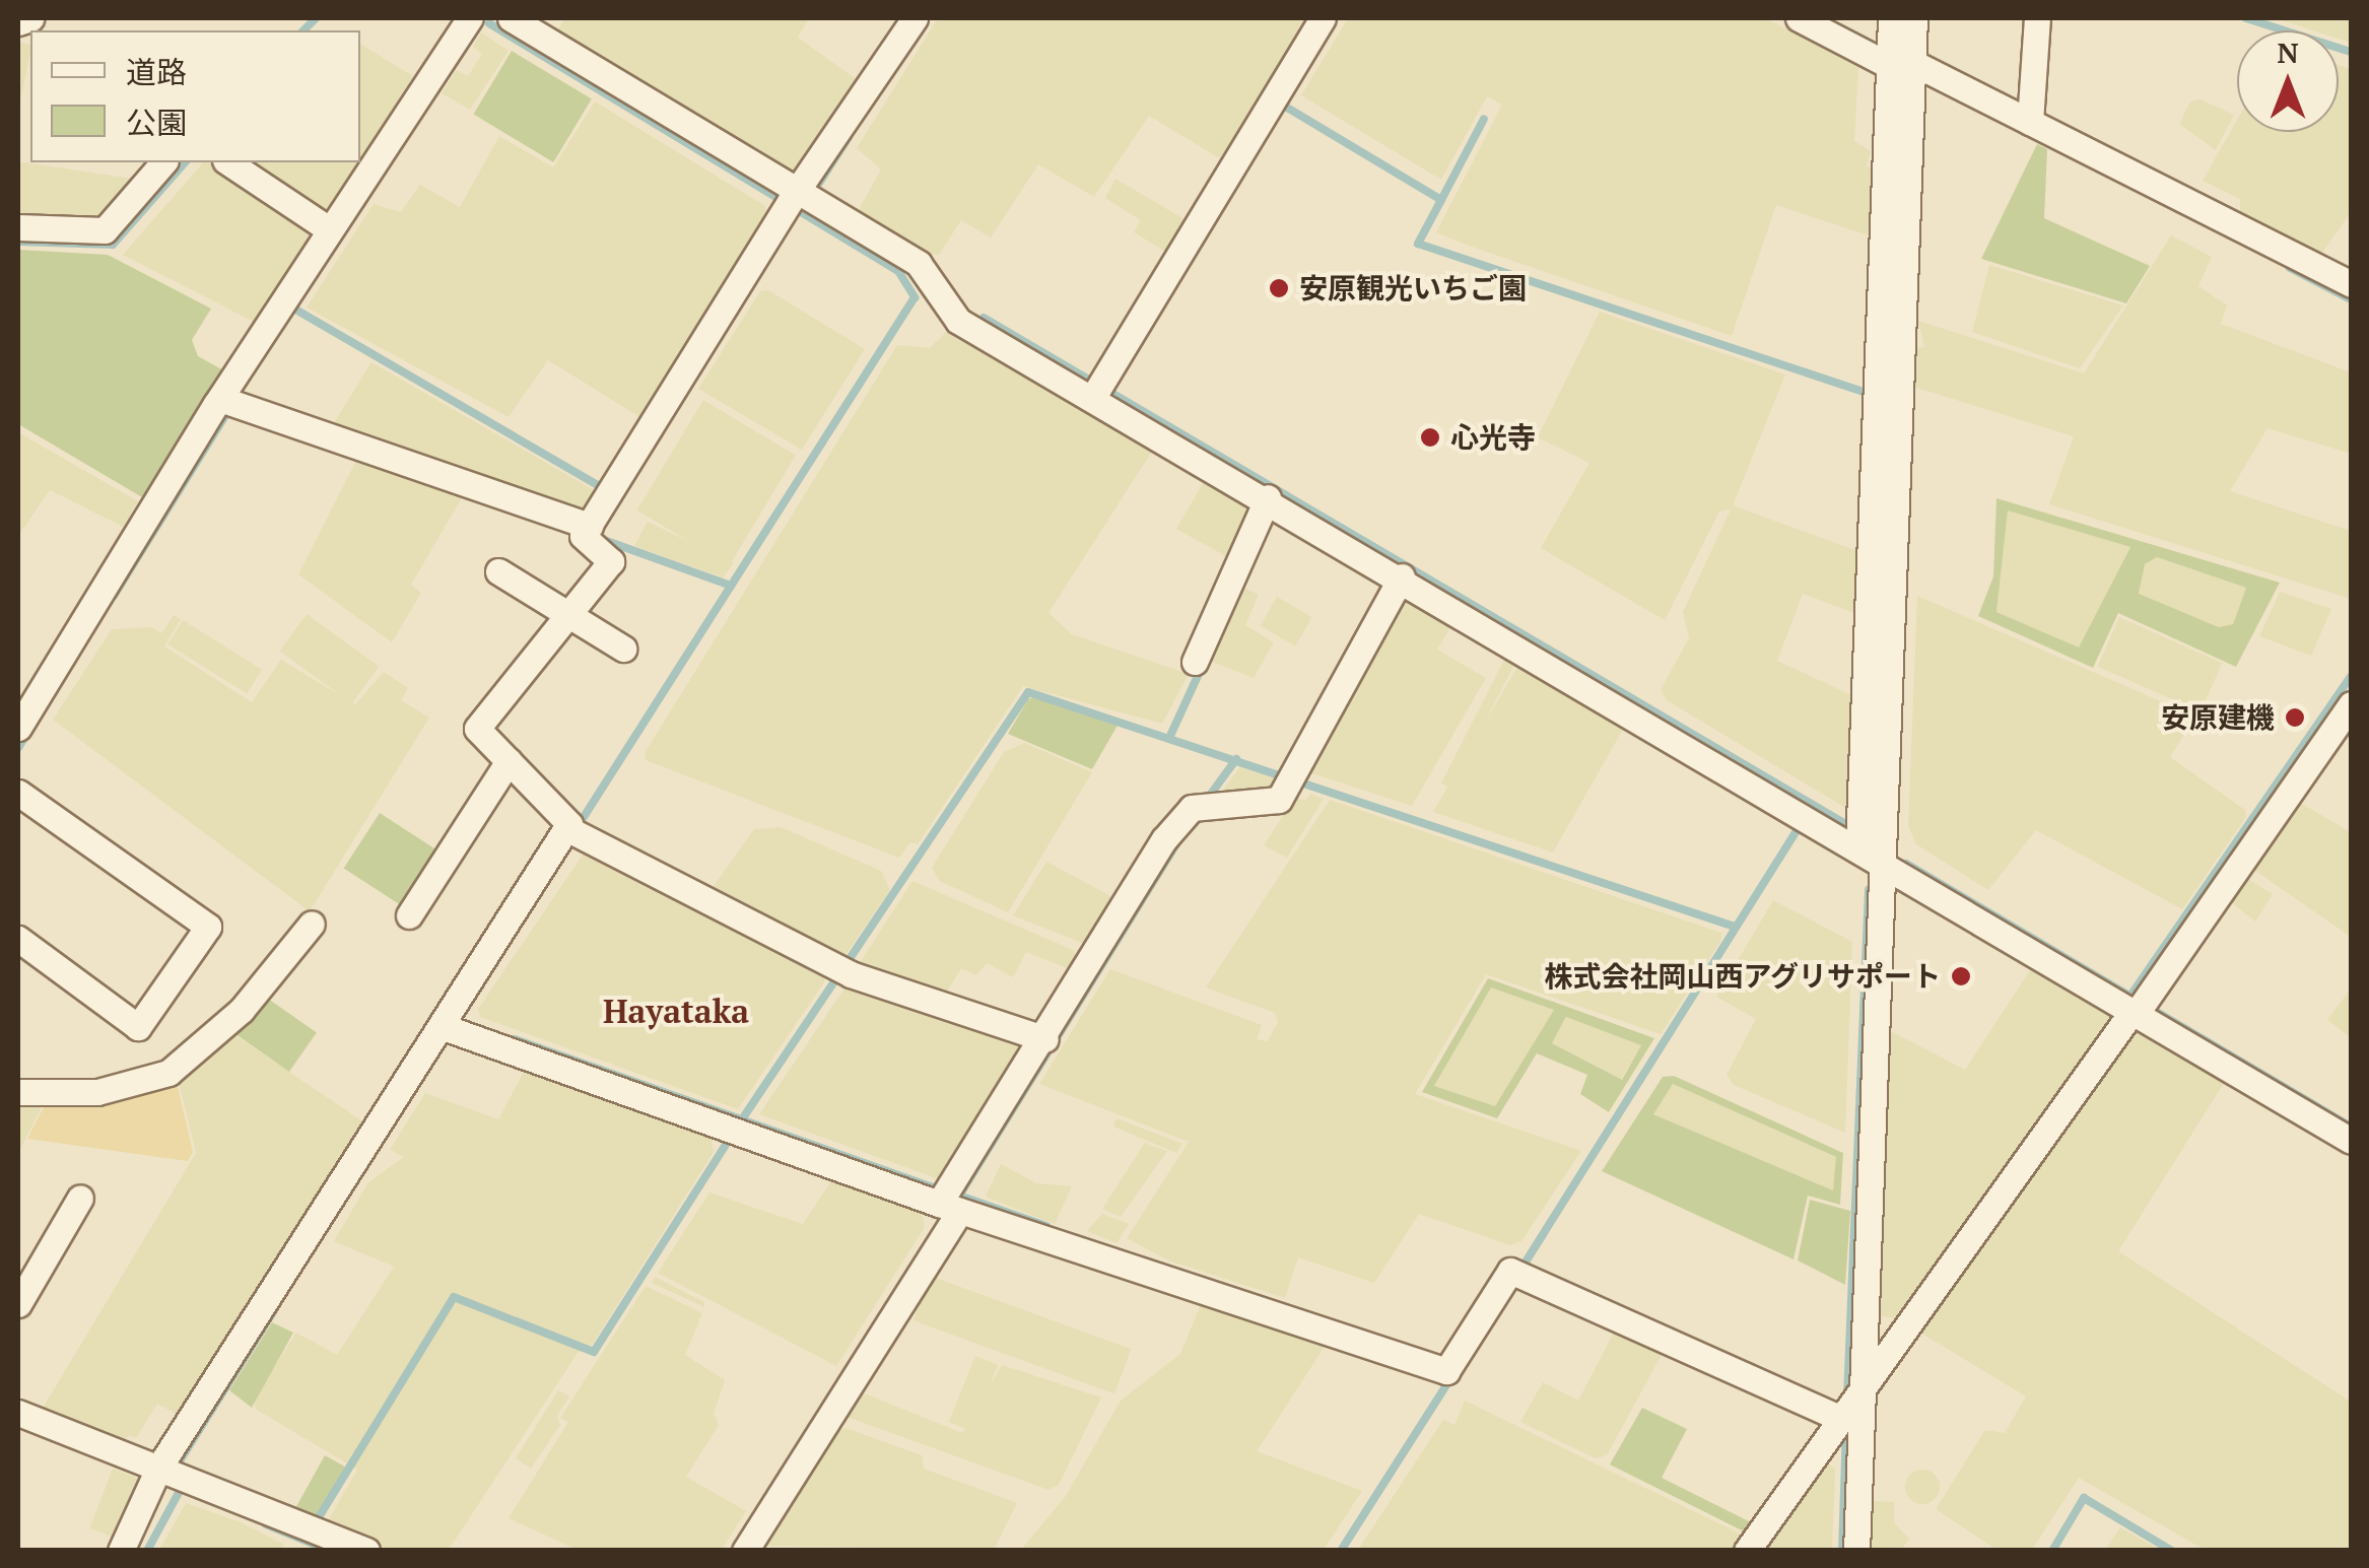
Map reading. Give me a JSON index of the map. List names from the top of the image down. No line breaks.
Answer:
{"districts":["Hayataka"],"places":["安原観光いちご園","心光寺","安原建機","株式会社岡山西アグリサポート"],"legend":["道路","公園"],"north":"top"}
